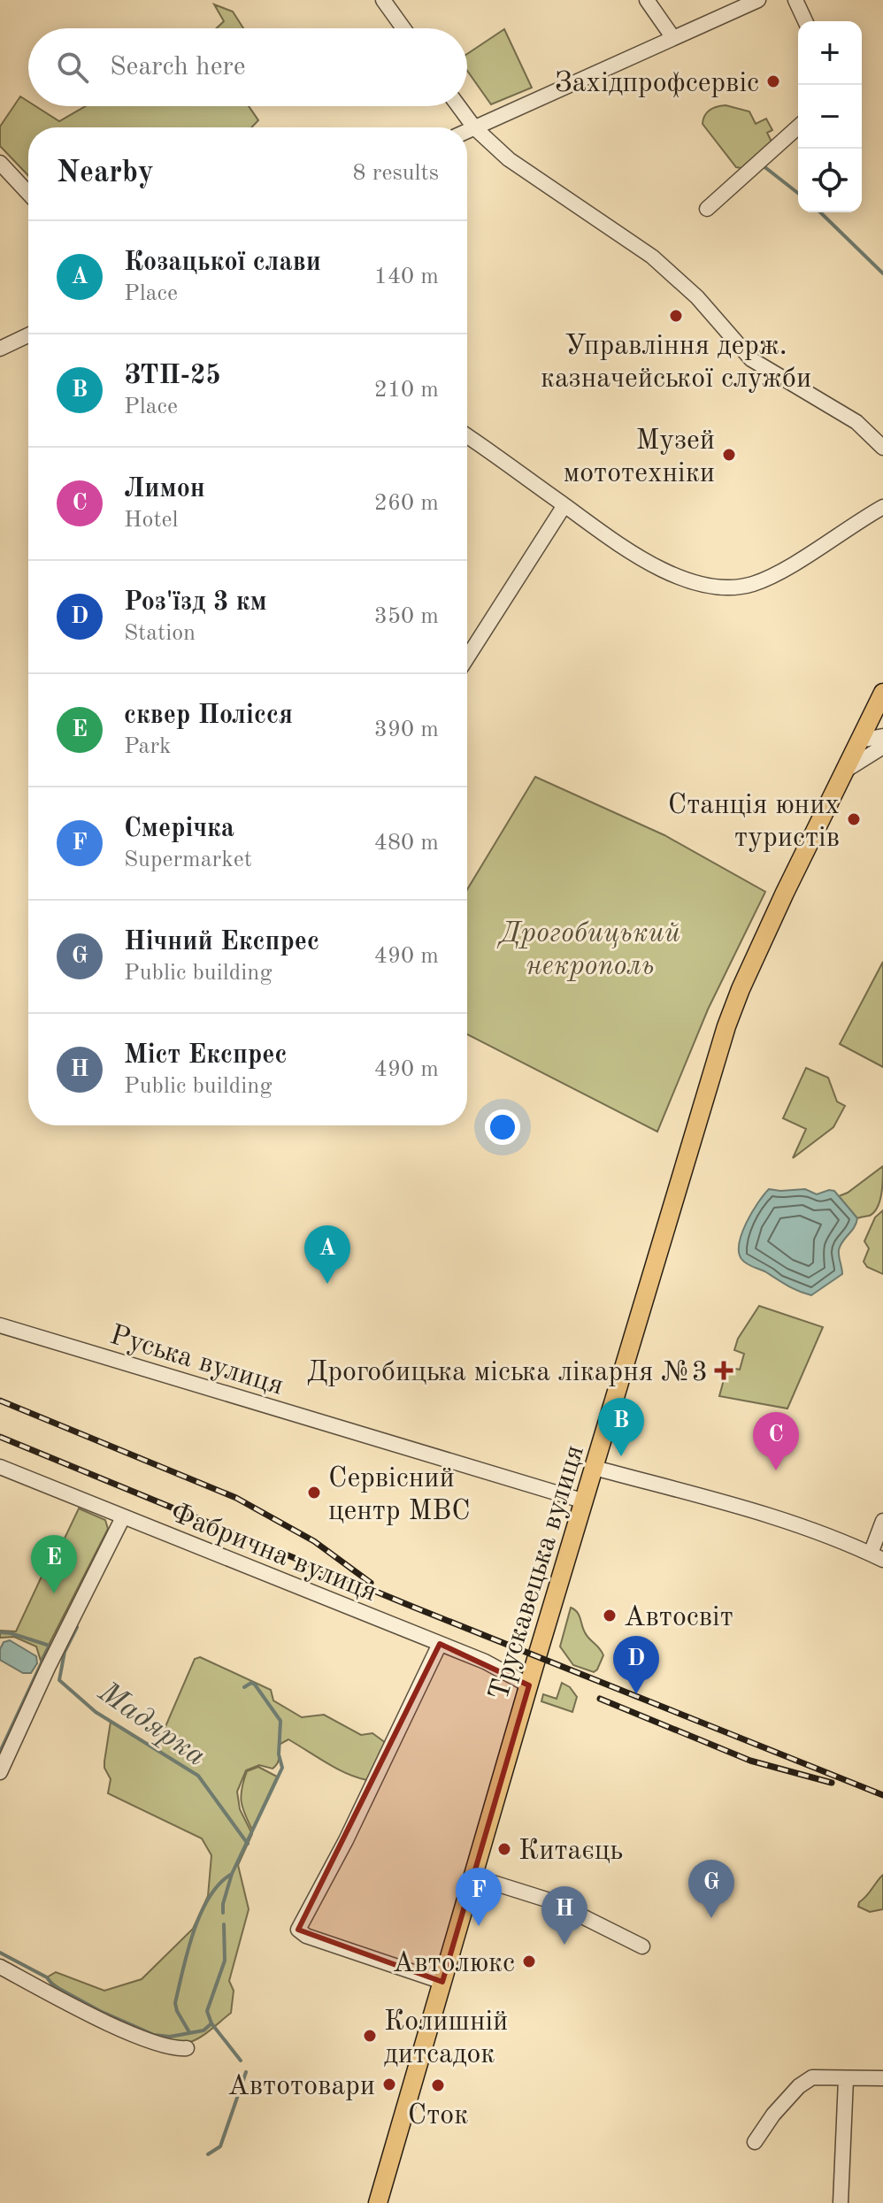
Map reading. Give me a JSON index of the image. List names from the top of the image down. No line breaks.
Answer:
{"streets":{"main road":["Трускавецька вулиця"],"street":["Руська вулиця","Фабрична вулиця"]},"crossings":[["Руська вулиця","Трускавецька вулиця"],["Фабрична вулиця","Трускавецька вулиця"]],"water":["Мадярка"],"parks":["Дрогобицький некрополь"],"places":{"other":["Західпрофсервіс","Управління держ. казначейської служби","Музей мототехніки","Станція юних туристів","Сервісний центр МВС","Автосвіт","Китаєць","Автолюкс","Колишній дитсадок","Автотовари","Сток"],"health":["Дрогобицька міська лікарня №3"]},"page":{"map_buttons":["+","−"],"search":"Search here","heading":["Nearby","8 results"],"list":[{"mark":"A","name":"Козацької слави","note":"Place","value":"140 m"},{"mark":"B","name":"ЗТП-25","note":"Place","value":"210 m"},{"mark":"C","name":"Лимон","note":"Hotel","value":"260 m"},{"mark":"D","name":"Роз'їзд 3 км","note":"Station","value":"350 m"},{"mark":"E","name":"сквер Полісся","note":"Park","value":"390 m"},{"mark":"F","name":"Смерічка","note":"Supermarket","value":"480 m"},{"mark":"G","name":"Нічний Експрес","note":"Public building","value":"490 m"},{"mark":"H","name":"Міст Експрес","note":"Public building","value":"490 m"}],"pins":["A","B","C","E","D","G","F","H"]}}
